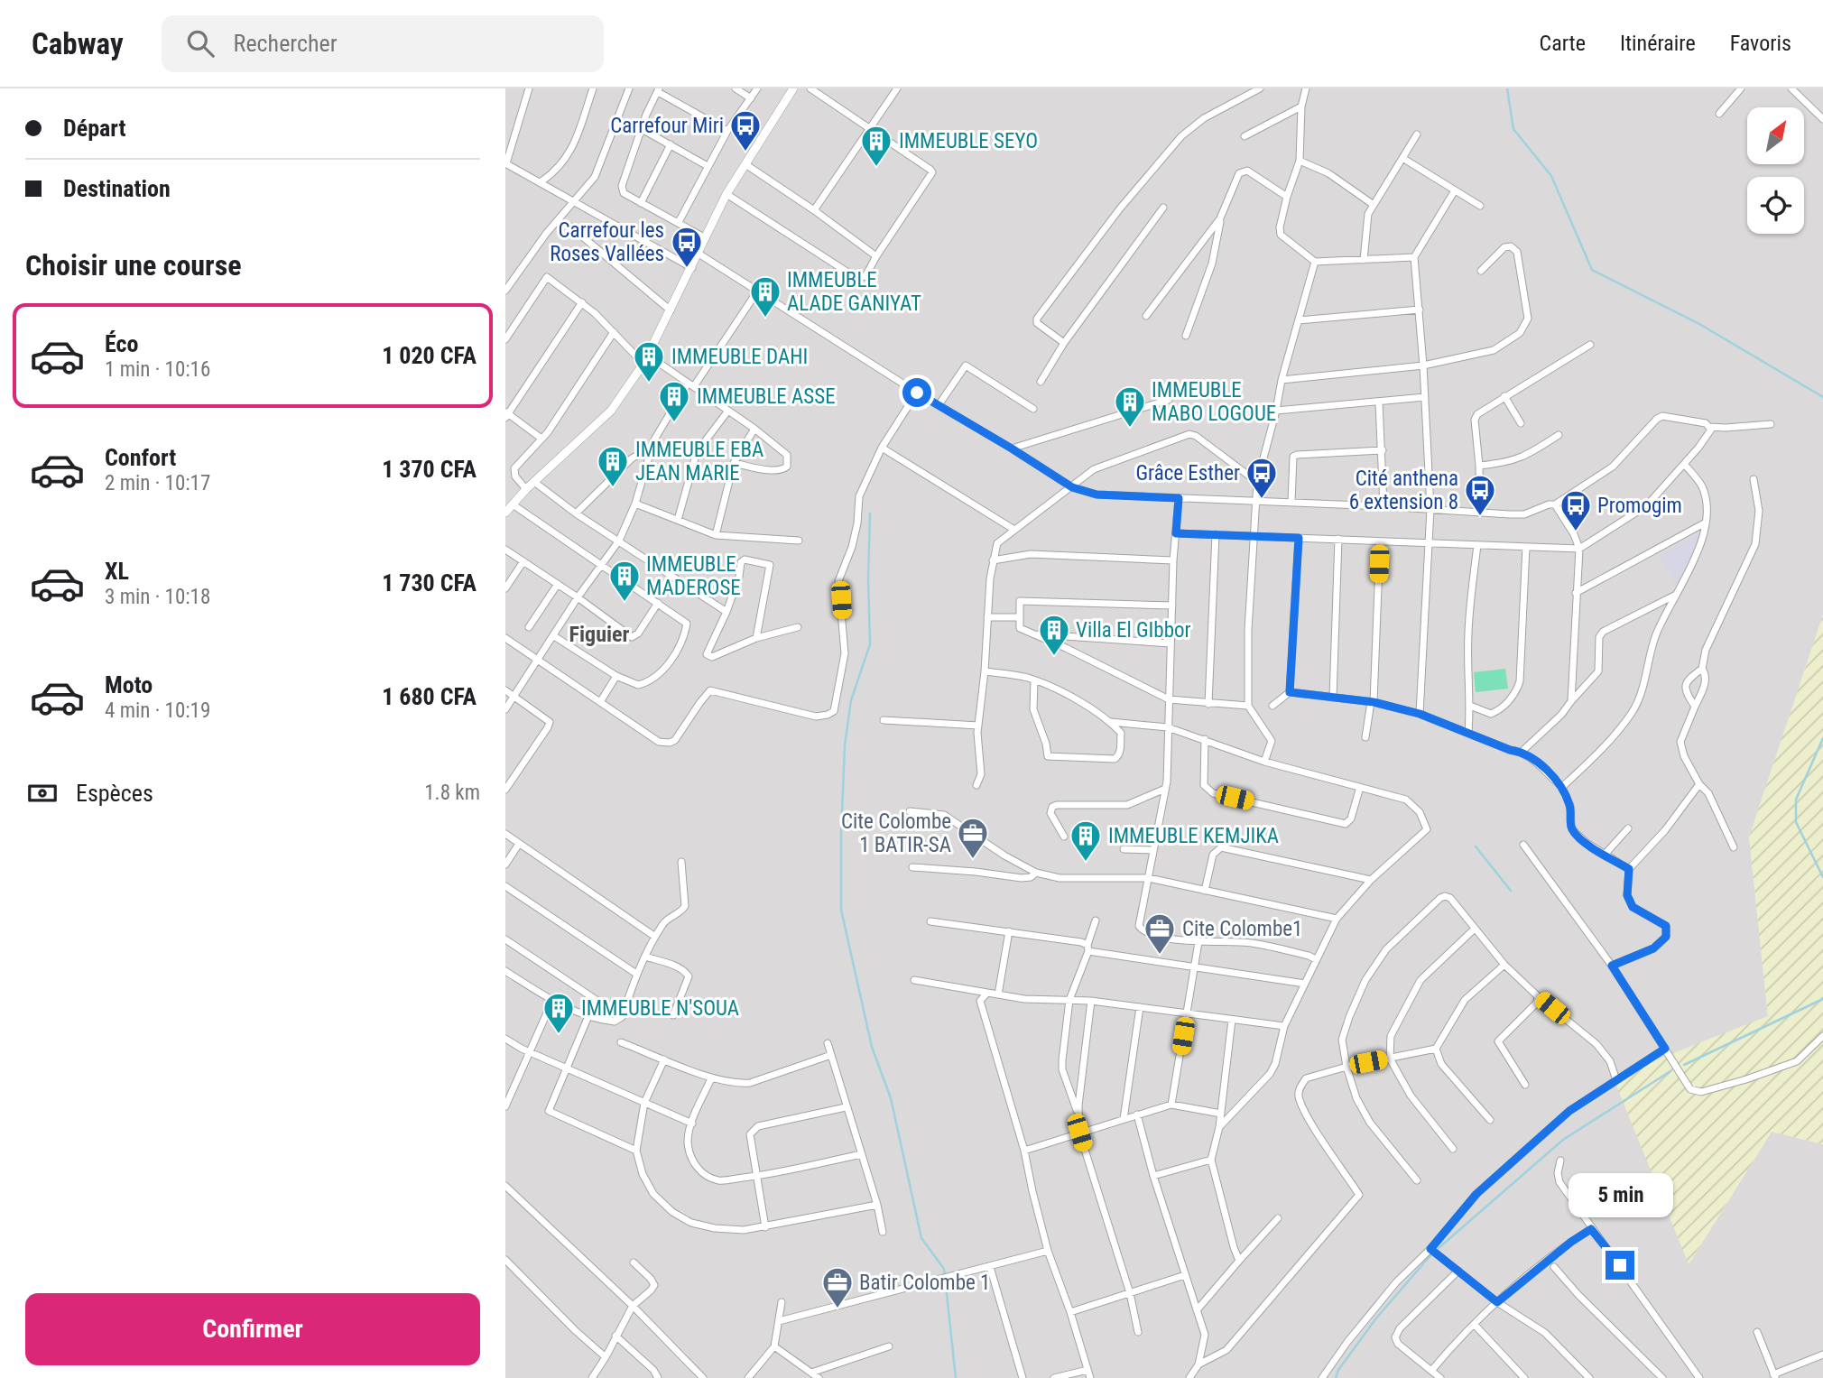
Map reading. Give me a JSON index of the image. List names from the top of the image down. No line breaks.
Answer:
{"districts":["Figuier"],"places":{"bus stop":["Carrefour Miri","Carrefour les Roses Vallées","Grâce Esther","Cité anthena 6 extension 8","Promogim"],"building":["IMMEUBLE SEYO","IMMEUBLE ALADE GANIYAT","IMMEUBLE DAHI","IMMEUBLE ASSE","IMMEUBLE MABO LOGOUE","IMMEUBLE EBA JEAN MARIE","IMMEUBLE MADEROSE","Villa El GIbbor","IMMEUBLE KEMJIKA","IMMEUBLE N'SOUA"],"office":["Cite Colombe 1 BATIR-SA","Cite Colombe1","Batir Colombe 1"]},"north":"top right","page":{"header":"Cabway","search":"Rechercher","nav":["Carte","Itinéraire","Favoris"],"banner":["Départ","Destination"],"heading":"Choisir une course","list":[{"name":"Éco","note":"1 min · 10:16","value":"1 020 CFA"},{"name":"Confort","note":"2 min · 10:17","value":"1 370 CFA"},{"name":"XL","note":"3 min · 10:18","value":"1 730 CFA"},{"name":"Moto","note":"4 min · 10:19","value":"1 680 CFA"}],"pay":["Espèces","1.8 km"],"bubble":"5 min","buttons":"Confirmer"}}
